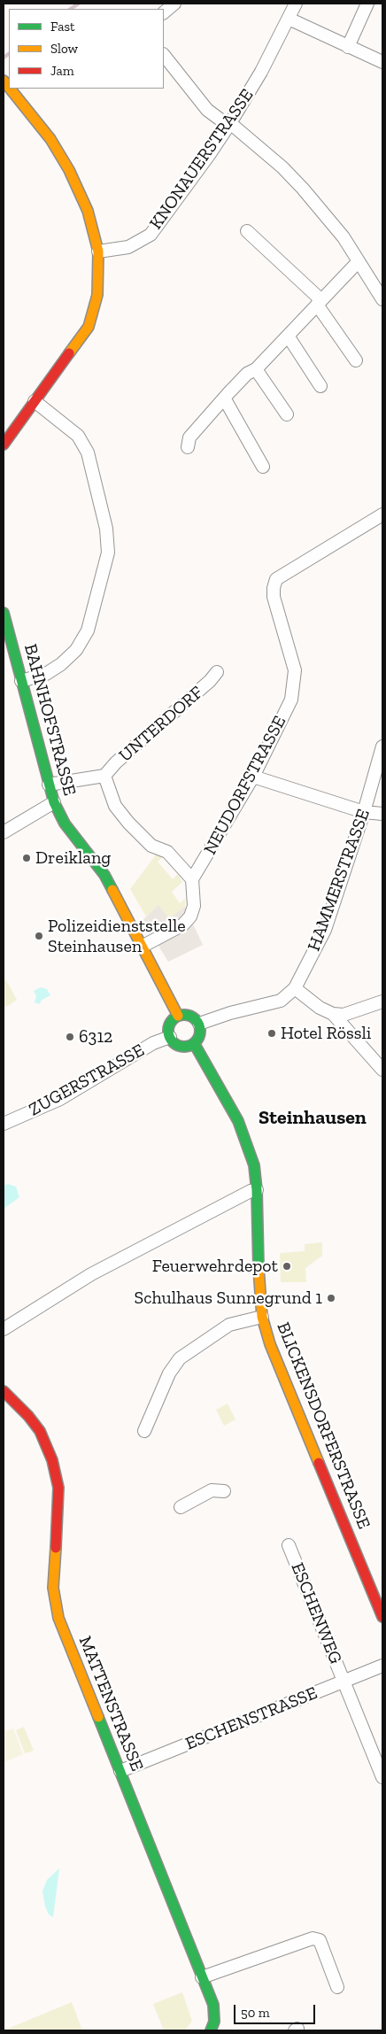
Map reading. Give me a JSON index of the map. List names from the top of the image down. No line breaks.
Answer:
{"streets":{"street":["KNONAUERSTRASSE","BAHNHOFSTRASSE","UNTERDORF","NEUDORFSTRASSE","HAMMERSTRASSE","ZUGERSTRASSE","BLICKENSDORFERSTRASSE","ESCHENWEG","MATTENSTRASSE","ESCHENSTRASSE"]},"crossings":[["BAHNHOFSTRASSE","HAMMERSTRASSE"],["BAHNHOFSTRASSE","ZUGERSTRASSE"],["BAHNHOFSTRASSE","BLICKENSDORFERSTRASSE"],["HAMMERSTRASSE","ZUGERSTRASSE"],["HAMMERSTRASSE","BLICKENSDORFERSTRASSE"],["ZUGERSTRASSE","BLICKENSDORFERSTRASSE"],["ESCHENWEG","ESCHENSTRASSE"],["MATTENSTRASSE","ESCHENSTRASSE"]],"districts":["Steinhausen"],"places":["Dreiklang","Polizeidienststelle Steinhausen","Hotel Rössli","6312","Feuerwehrdepot","Schulhaus Sunnegrund 1"],"legend":["Fast","Slow","Jam"],"scale_bar":"50 m"}
